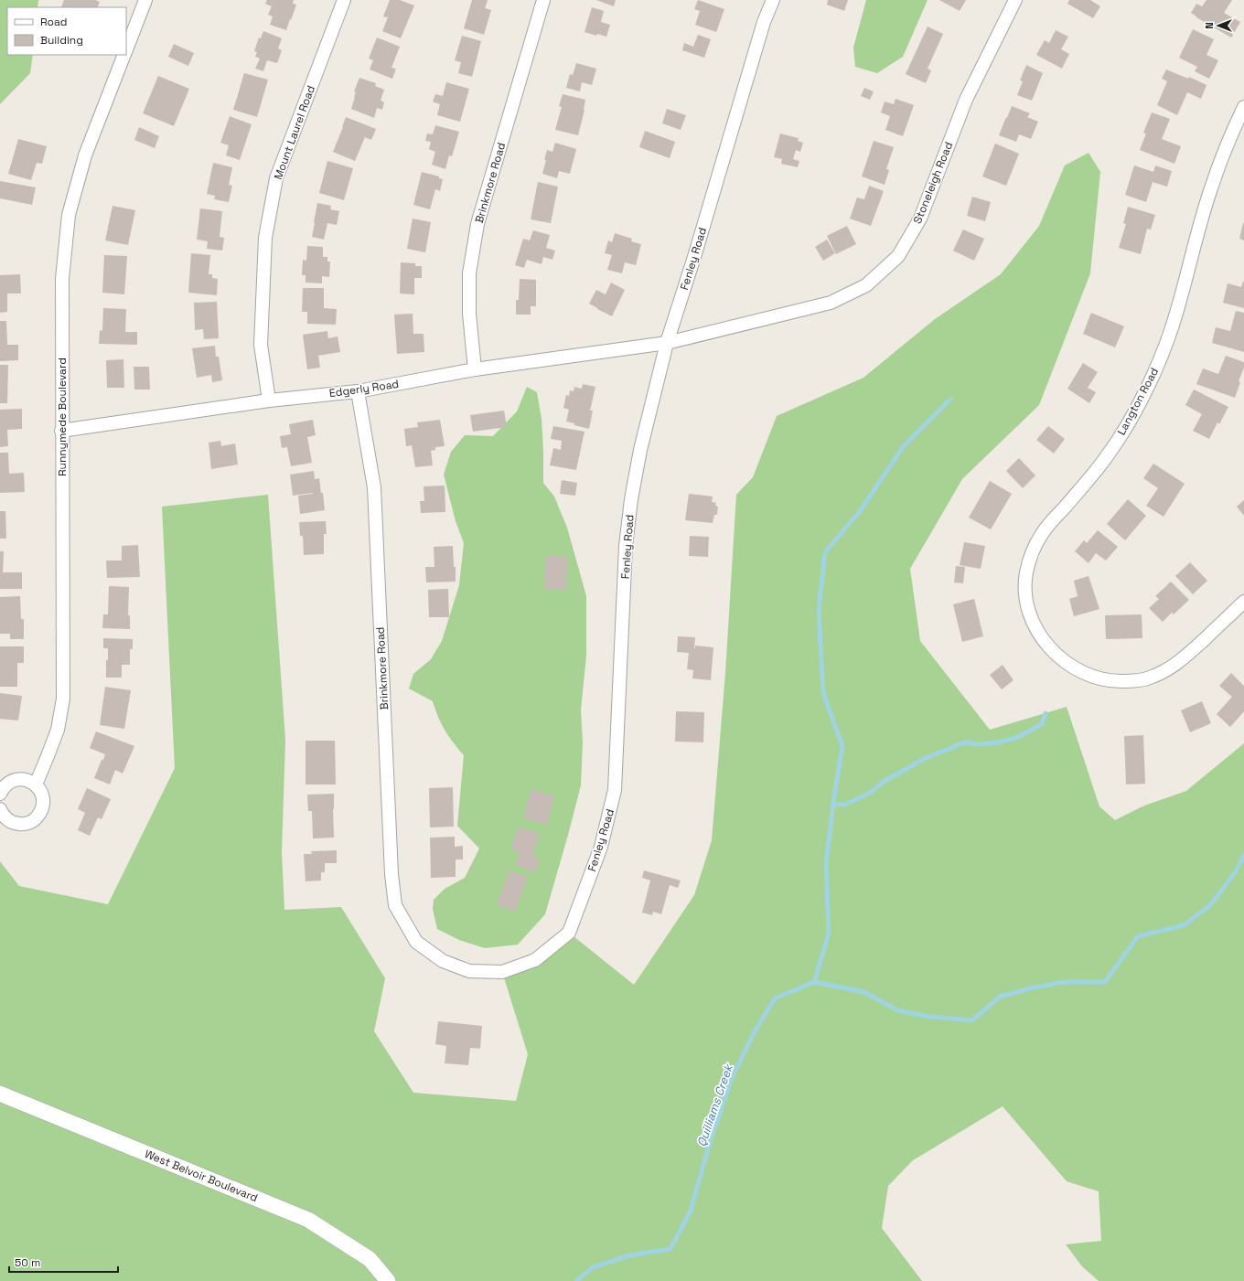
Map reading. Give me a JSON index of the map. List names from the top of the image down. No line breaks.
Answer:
{"streets":{"street":["Mount Laurel Road","Brinkmore Road","Stoneleigh Road","Fenley Road","Edgerly Road","Langton Road","Runnymede Boulevard","West Belvoir Boulevard"]},"crossings":[["Mount Laurel Road","Edgerly Road"],["Brinkmore Road","Fenley Road"],["Brinkmore Road","Edgerly Road"],["Stoneleigh Road","Fenley Road"],["Stoneleigh Road","Edgerly Road"],["Fenley Road","Edgerly Road"],["Edgerly Road","Runnymede Boulevard"]],"water":["Quilliams Creek"],"legend":["Road","Building"],"scale_bar":"50 m","north":"left"}
